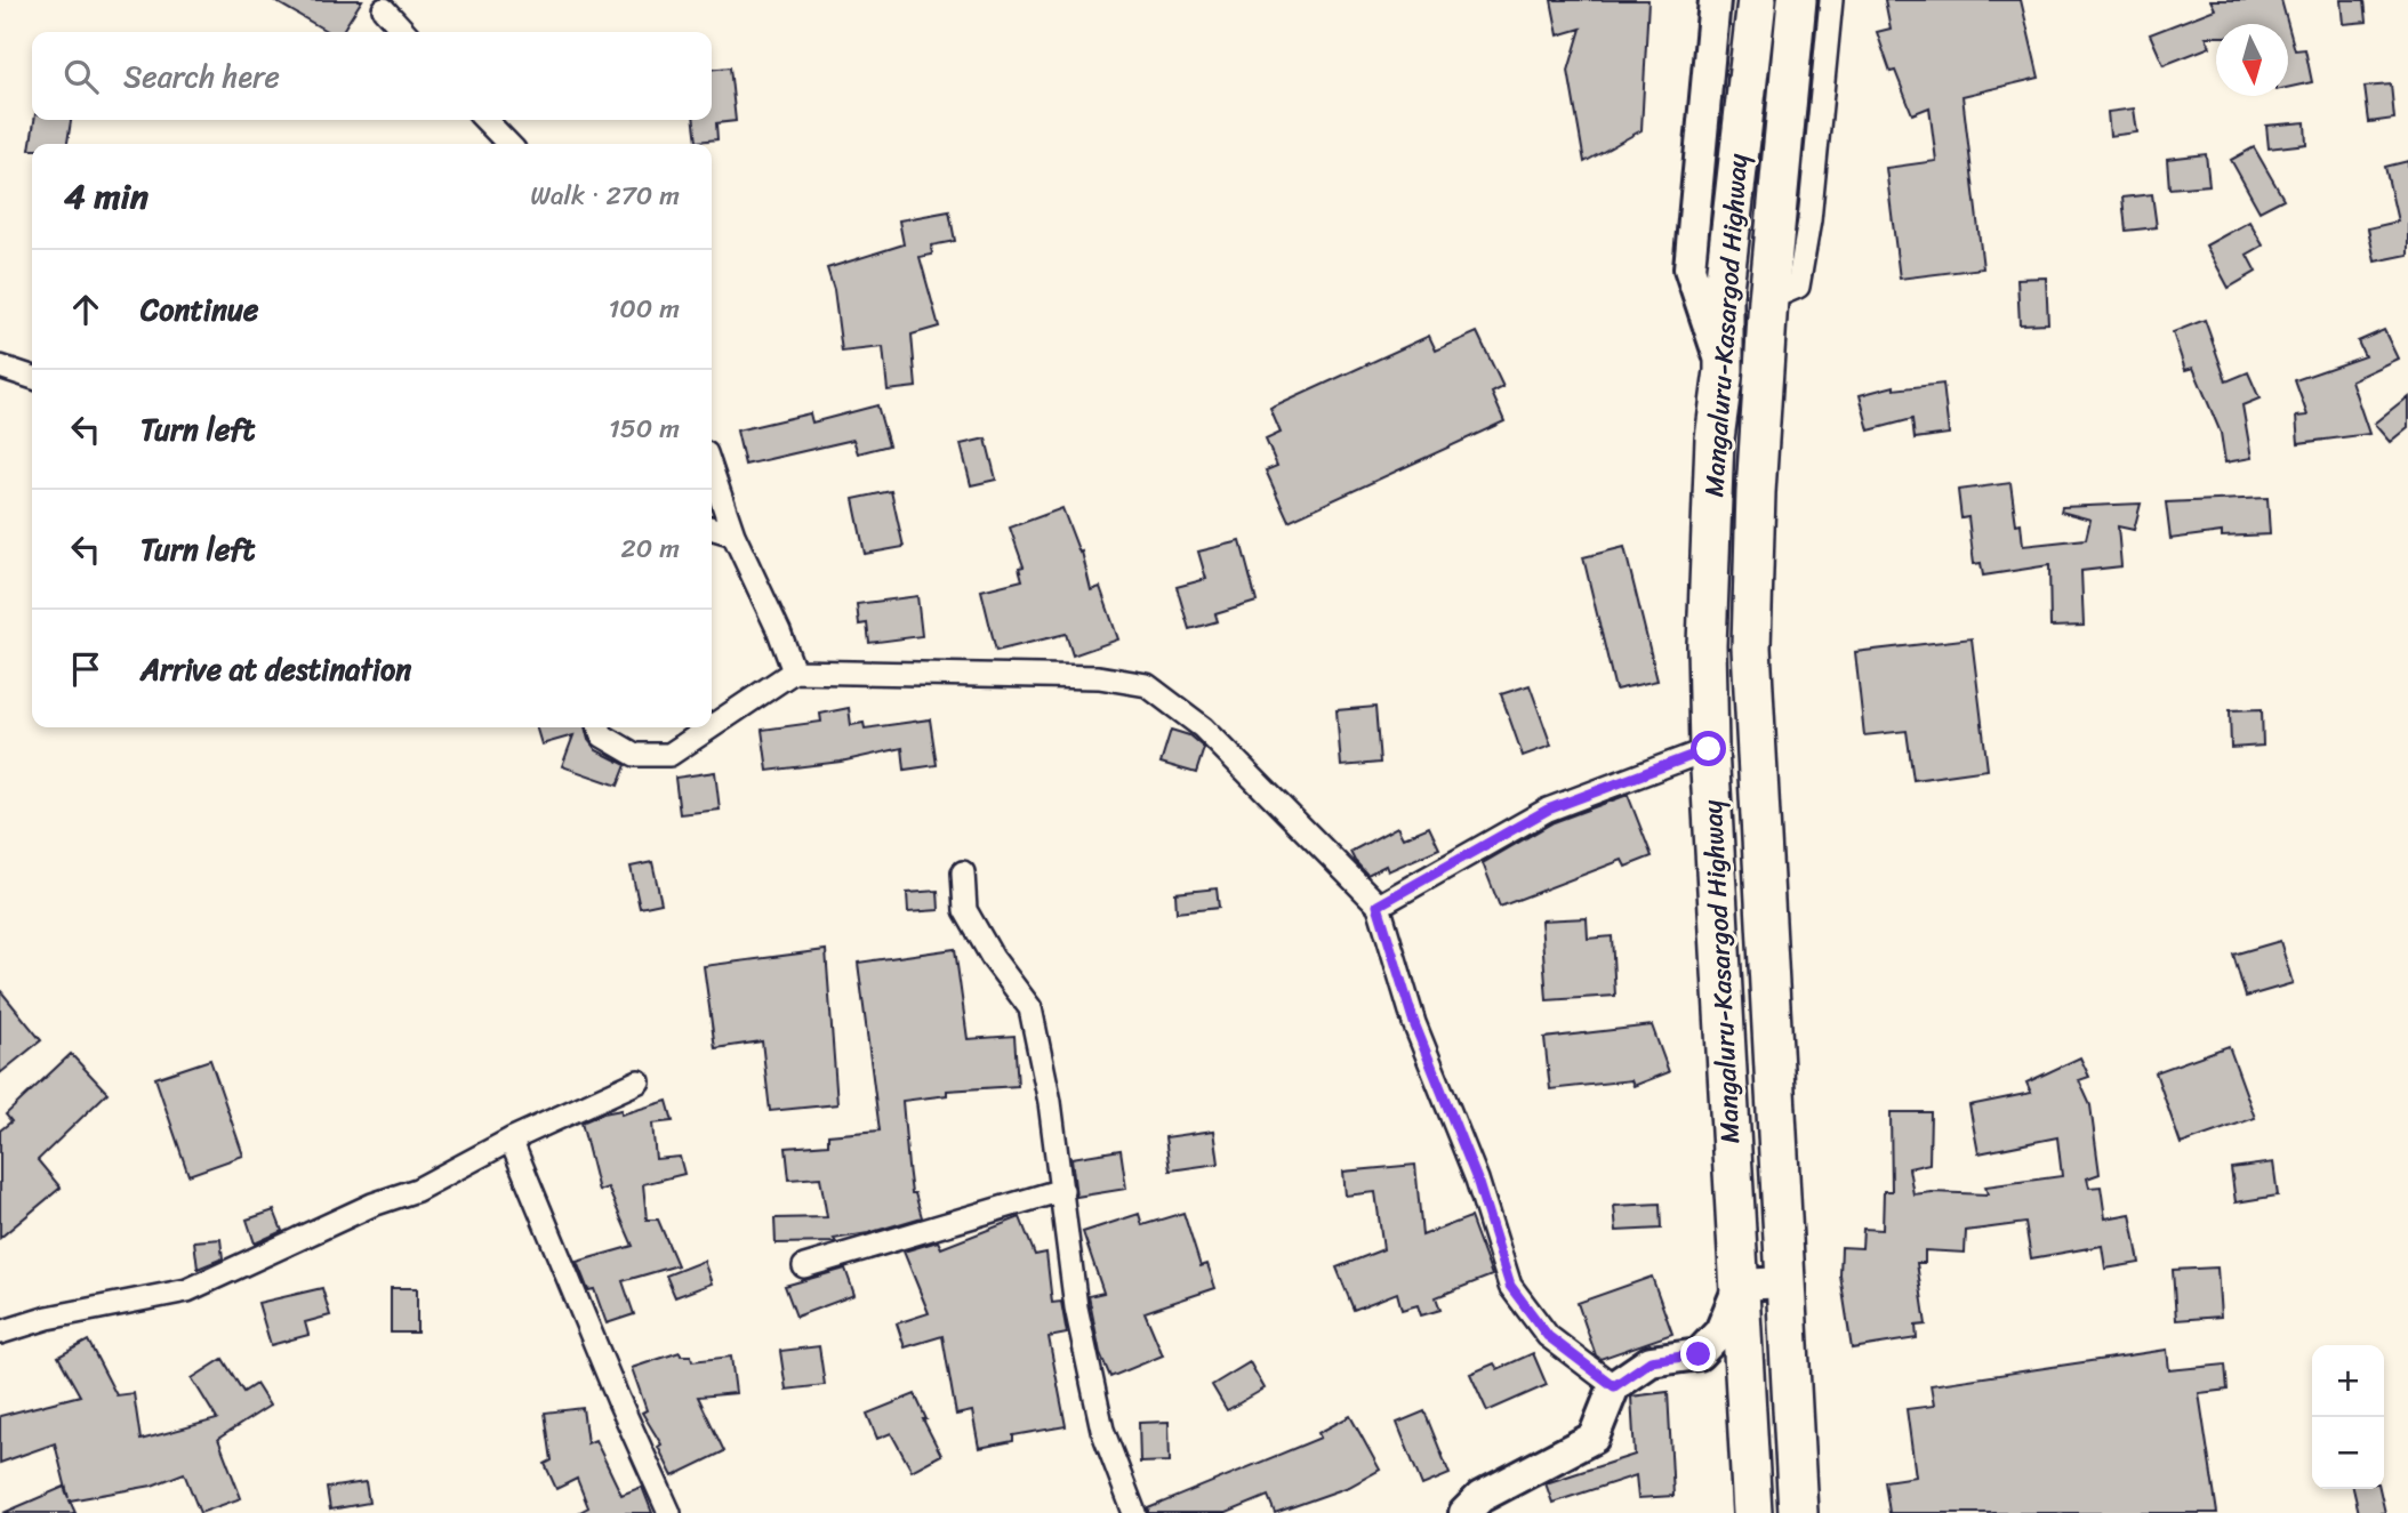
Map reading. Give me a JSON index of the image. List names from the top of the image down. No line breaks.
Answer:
{"streets":{"highway":["Mangaluru-Kasargod Highway"]},"north":"bottom","page":{"search":"Search here","heading":["4 min","Walk · 270 m"],"list":[["Continue","100 m"],["Turn left","150 m"],["Turn left","20 m"],"Arrive at destination"],"map_buttons":["+","−"]}}
